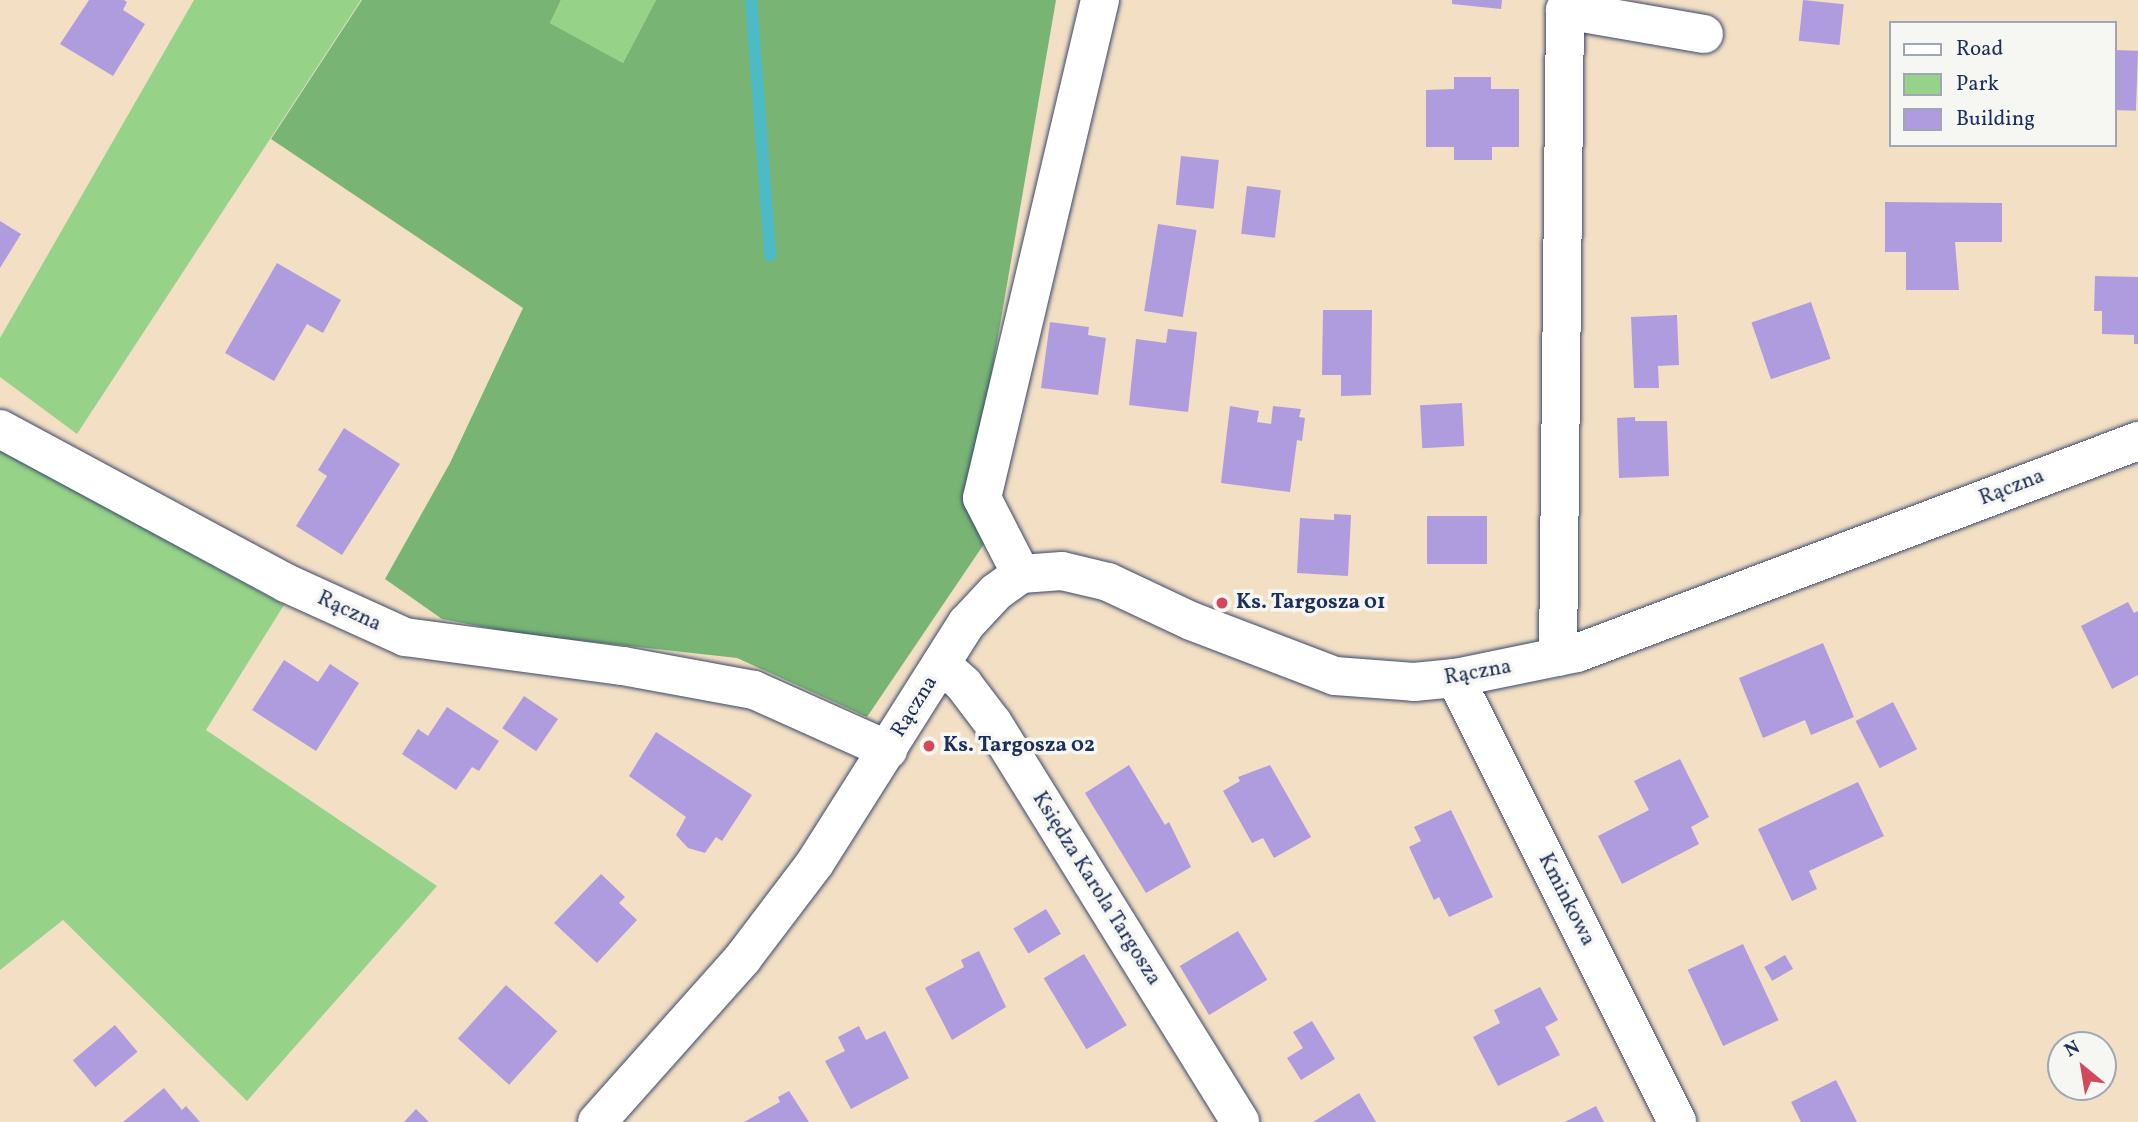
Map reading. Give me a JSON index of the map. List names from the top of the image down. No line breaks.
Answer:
{"streets":{"street":["Rączna","Księdza Karola Targosza","Kminkowa"]},"crossings":[["Rączna","Księdza Karola Targosza"],["Rączna","Kminkowa"]],"places":["Ks. Targosza 01","Ks. Targosza 02"],"legend":["Road","Park","Building"],"north":"top left"}
